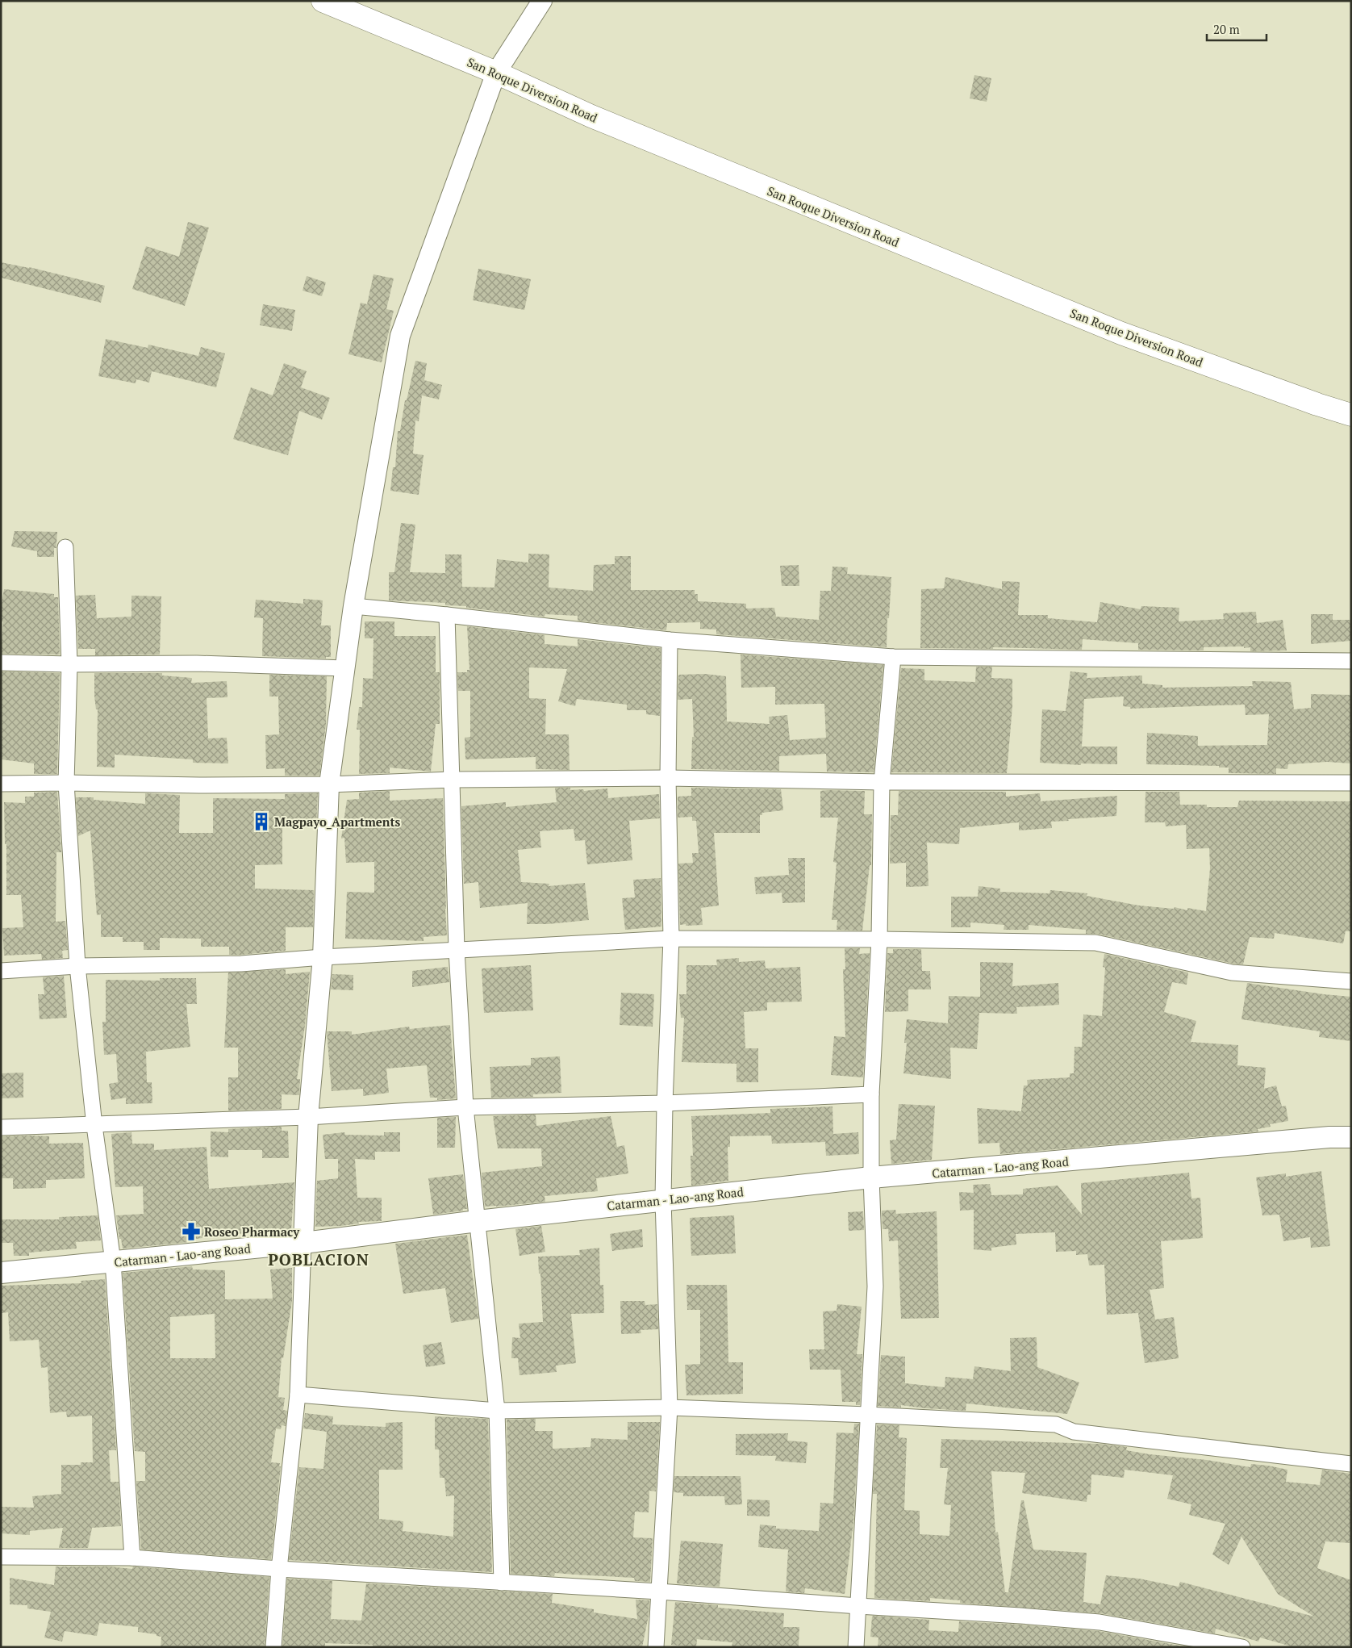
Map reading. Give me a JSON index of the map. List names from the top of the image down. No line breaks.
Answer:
{"streets":{"main road":["San Roque Diversion Road","Catarman - Lao-ang Road"]},"districts":["POBLACION"],"places":{"building":["Magpayo_Apartments"],"pharmacy":["Roseo Pharmacy"]},"scale_bar":"20 m"}
